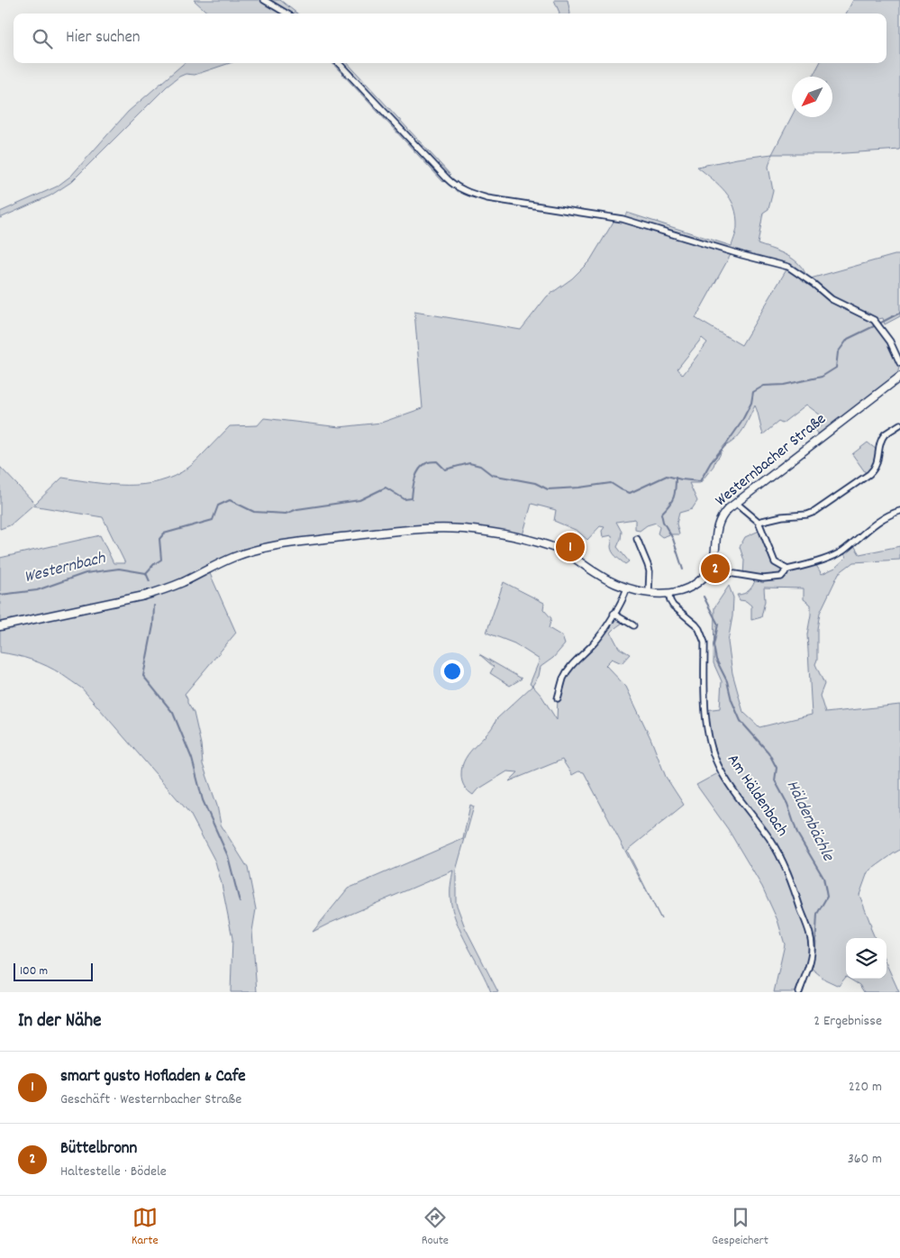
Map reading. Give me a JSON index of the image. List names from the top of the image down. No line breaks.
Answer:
{"streets":{"street":["Westernbacher Straße","Am Häldenbach"]},"crossings":[["Westernbacher Straße","Am Häldenbach"]],"water":["Westernbach","Häldenbächle"],"scale_bar":"100 m","north":"bottom left","page":{"search":"Hier suchen","pins":["1","2"],"scale":"100 m","heading":["In der Nähe","2 Ergebnisse"],"list":[{"mark":"1","name":"smart gusto Hofladen & Cafe","note":"Geschäft · Westernbacher Straße","value":"220 m"},{"mark":"2","name":"Büttelbronn","note":"Haltestelle · Bödele","value":"360 m"}],"nav":["Karte","Route","Gespeichert"]}}
